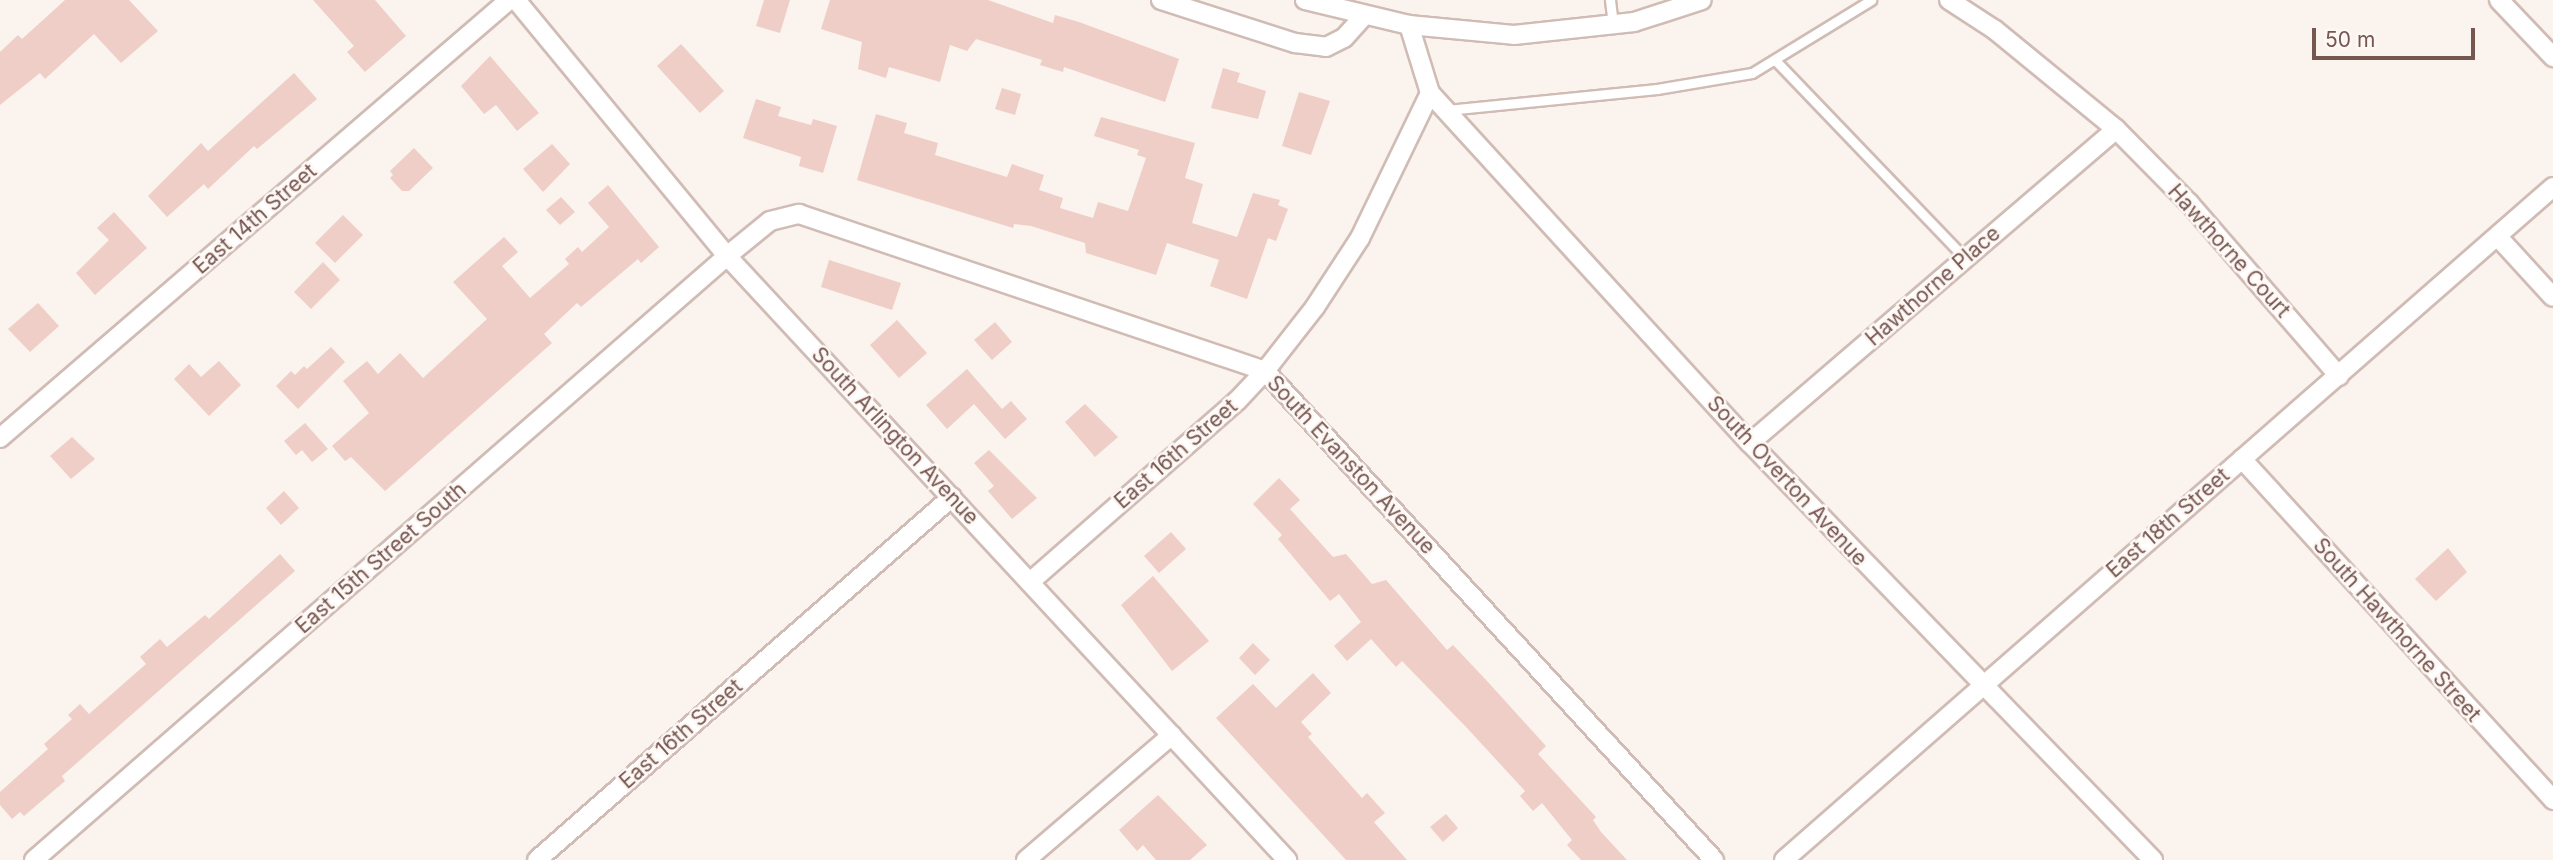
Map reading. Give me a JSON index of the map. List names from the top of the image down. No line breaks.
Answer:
{"streets":{"street":["East 14th Street","Hawthorne Court","Hawthorne Place","South Arlington Avenue","East 16th Street","South Evanston Avenue","South Overton Avenue","East 18th Street","East 15th Street South","South Hawthorne Street"]},"crossings":[["Hawthorne Court","Hawthorne Place"],["Hawthorne Court","East 18th Street"],["Hawthorne Place","South Overton Avenue"],["South Arlington Avenue","East 16th Street"],["South Arlington Avenue","South Evanston Avenue"],["South Arlington Avenue","East 15th Street South"],["East 16th Street","South Evanston Avenue"],["East 16th Street","South Overton Avenue"],["South Evanston Avenue","East 15th Street South"],["South Overton Avenue","East 18th Street"],["East 18th Street","South Hawthorne Street"]],"scale_bar":"50 m"}
